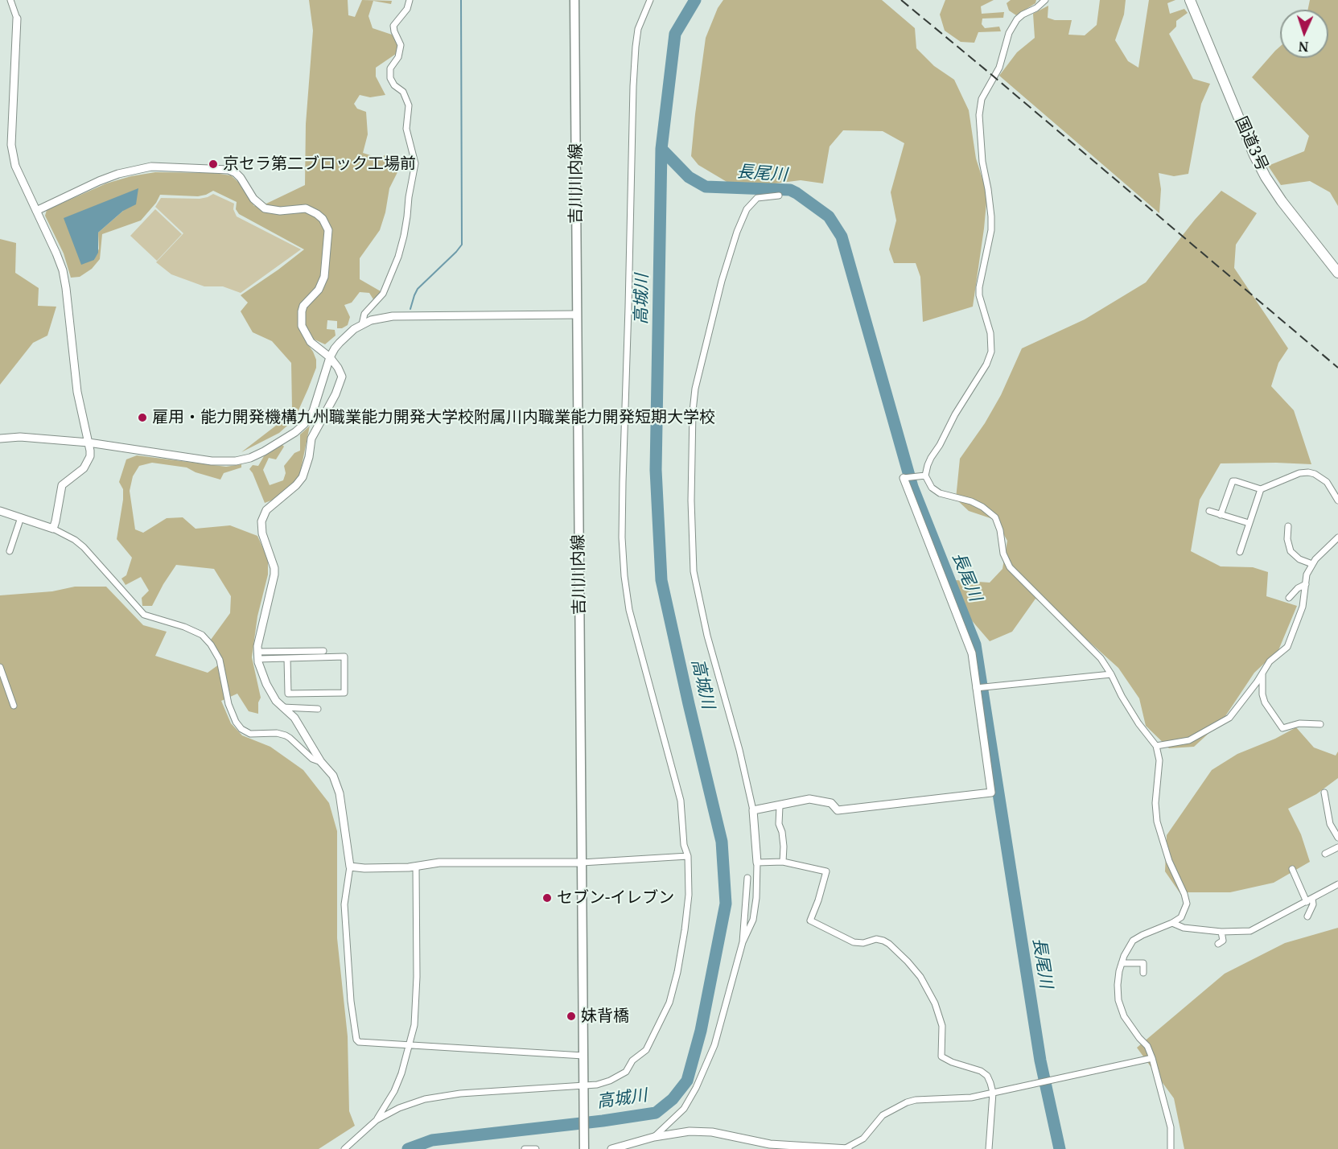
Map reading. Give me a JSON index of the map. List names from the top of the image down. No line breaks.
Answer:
{"streets":{"highway":["国道3号"],"main road":["吉川川内線"]},"water":["長尾川","高城川"],"places":["京セラ第二ブロック工場前","雇用・能力開発機構九州職業能力開発大学校附属川内職業能力開発短期大学校","セブン-イレブン","妹背橋"],"north":"bottom"}
